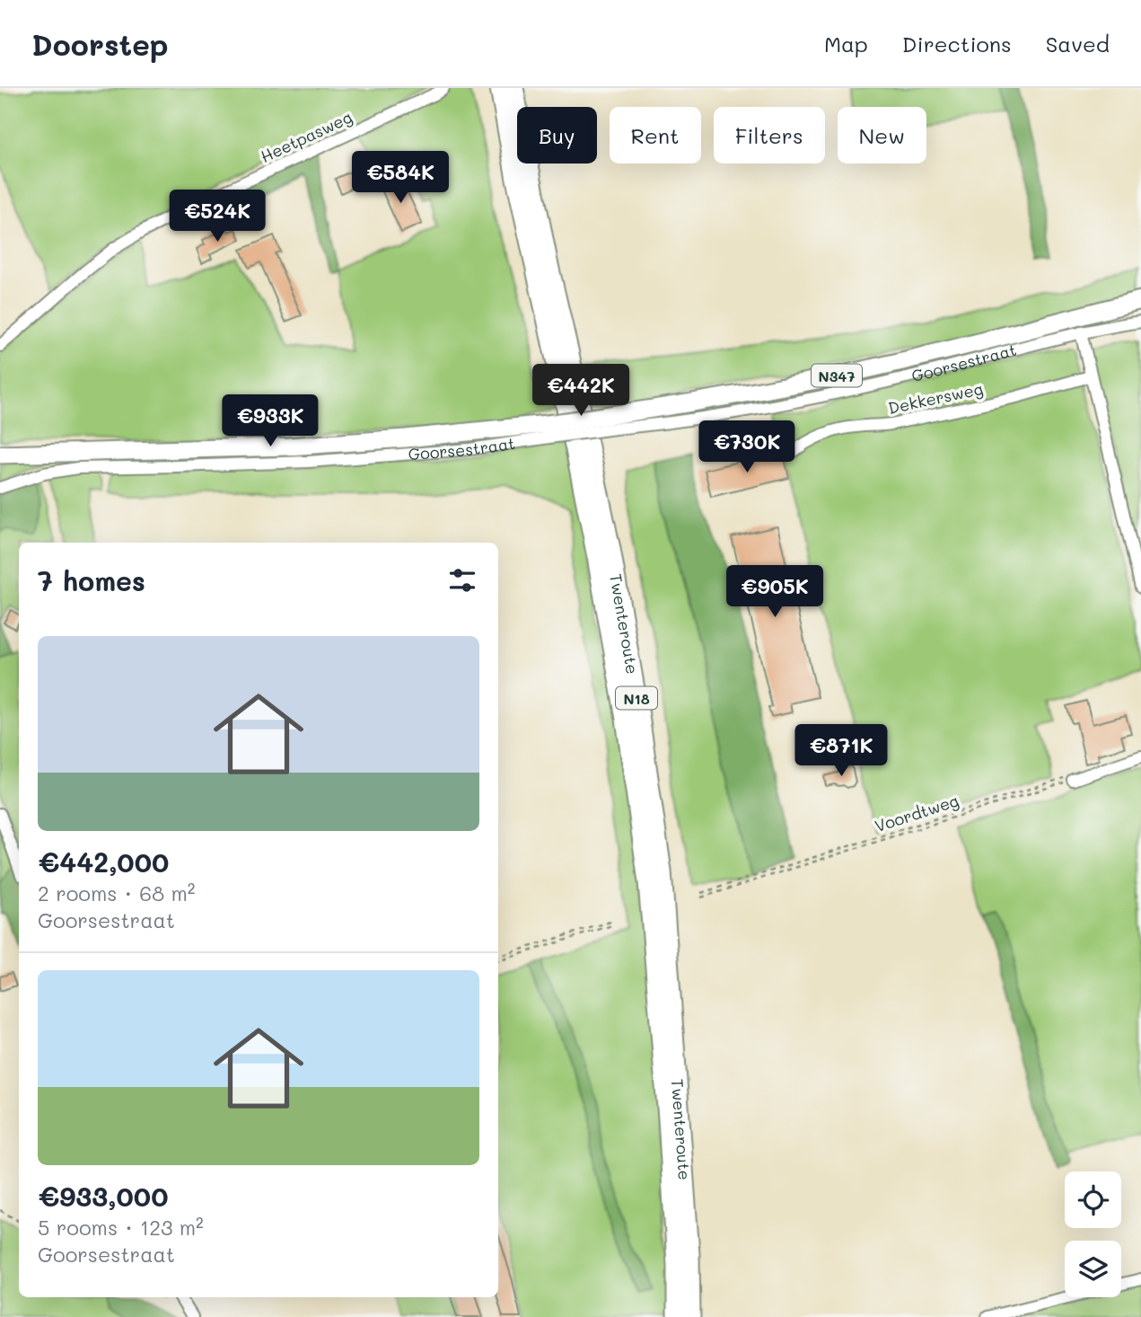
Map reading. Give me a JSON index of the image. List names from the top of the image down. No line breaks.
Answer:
{"streets":{"main road":["Goorsestraat","N347","Twenteroute","N18"],"street":["Heetpasweg","Dekkersweg"],"path":["Voordtweg"]},"page":{"header":"Doorstep","nav":["Map","Directions","Saved"],"chip":["Buy","Rent","Filters","New"],"price":["€584K","€524K","€442K","€933K","€730K","€905K","€871K"],"heading":"7 homes","list":[{"name":"€442,000","note":"2 rooms · 68 m² · Goorsestraat"},{"name":"€933,000","note":"5 rooms · 123 m² · Goorsestraat"}]}}
